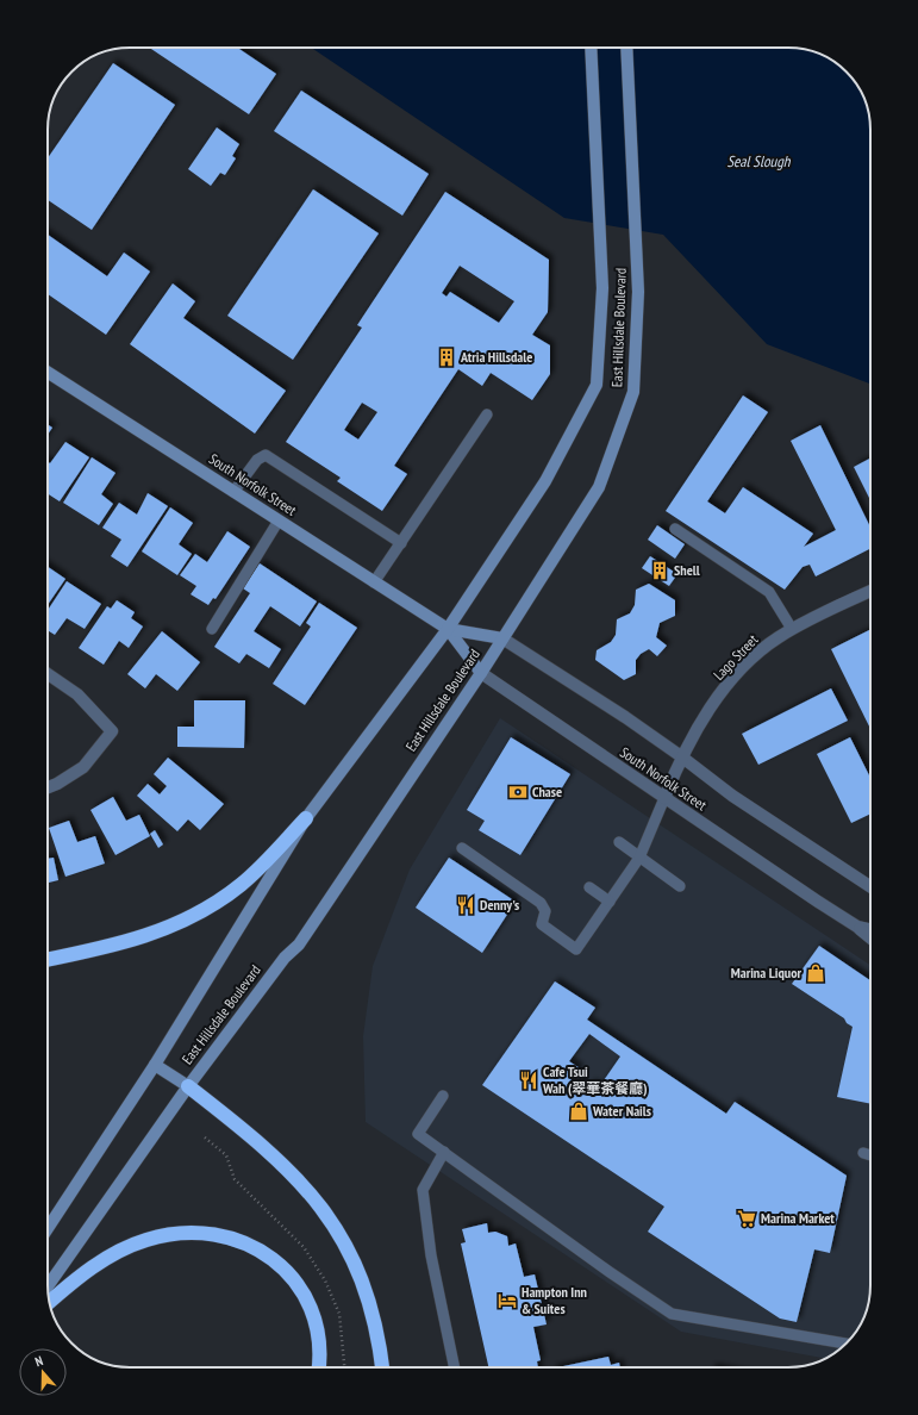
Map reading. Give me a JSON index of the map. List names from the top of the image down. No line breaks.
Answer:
{"streets":{"main road":["East Hillsdale Boulevard","South Norfolk Street"],"street":["Lago Street"]},"crossings":[["East Hillsdale Boulevard","South Norfolk Street"],["South Norfolk Street","Lago Street"]],"water":["Seal Slough"],"places":{"building":["Atria Hillsdale","Shell"],"bank":["Chase"],"restaurant":["Denny's","Cafe Tsui Wah (翠華茶餐廳)"],"shop":["Marina Liquor","Water Nails"],"supermarket":["Marina Market"],"hotel":["Hampton Inn & Suites"]},"north":"top"}
